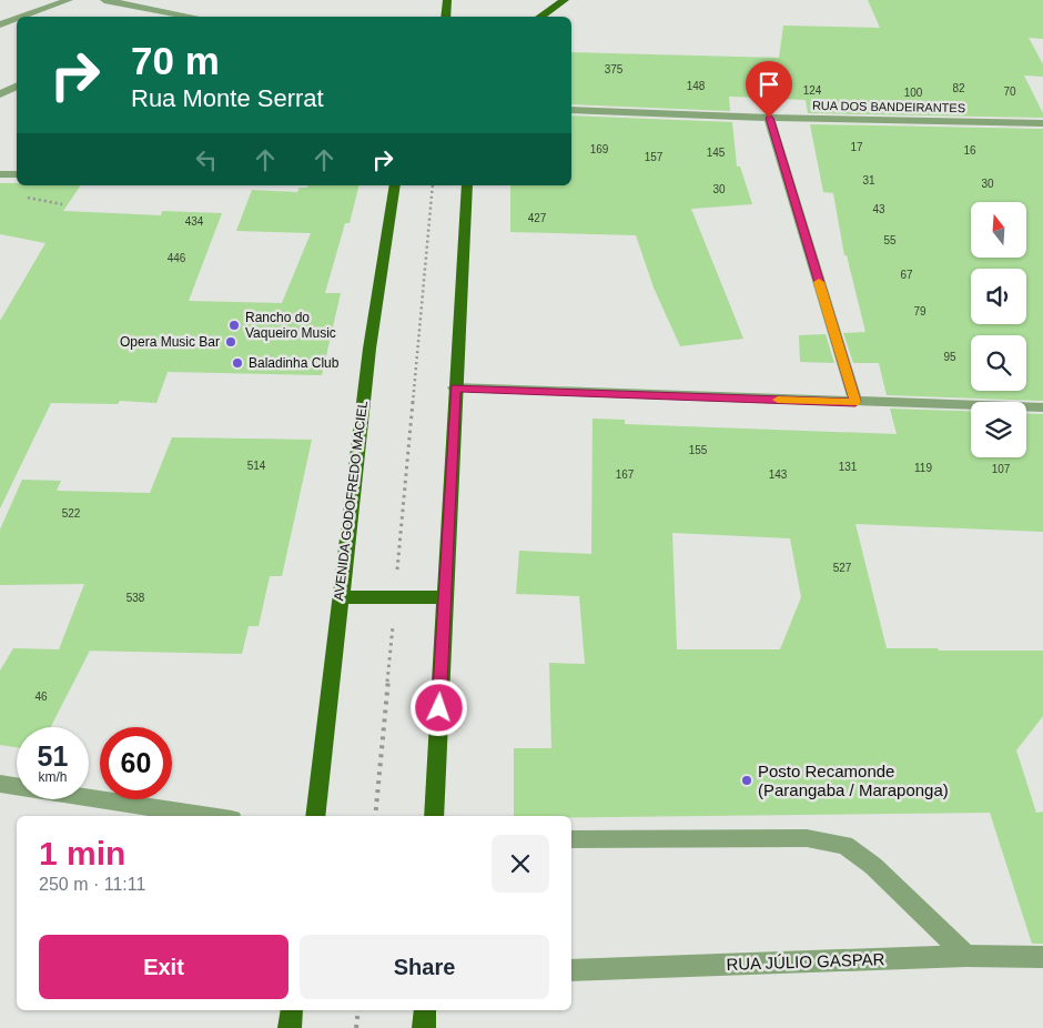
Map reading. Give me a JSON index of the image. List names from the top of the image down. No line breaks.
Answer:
{"streets":{"main road":["AVENIDA GODOFREDO MACIEL"],"street":["RUA DOS BANDEIRANTES","RUA JÚLIO GASPAR"]},"places":["Rancho do Vaqueiro Music","Opera Music Bar","Baladinha Club","Posto Recamonde (Parangaba / Maraponga)"],"house_numbers":["375","148","82","124","70","100","17","169","16","145","157","31","30","30","43","427","434","55","446","67","79","95","155","514","131","119","107","167","143","522","527","538","46"],"north":"top","page":{"turn":["70 m","Rua Monte Serrat"],"speed":"51 km/h","limit":"60","heading":["1 min","250 m · 11:11"],"buttons":["Exit","Share"]}}
